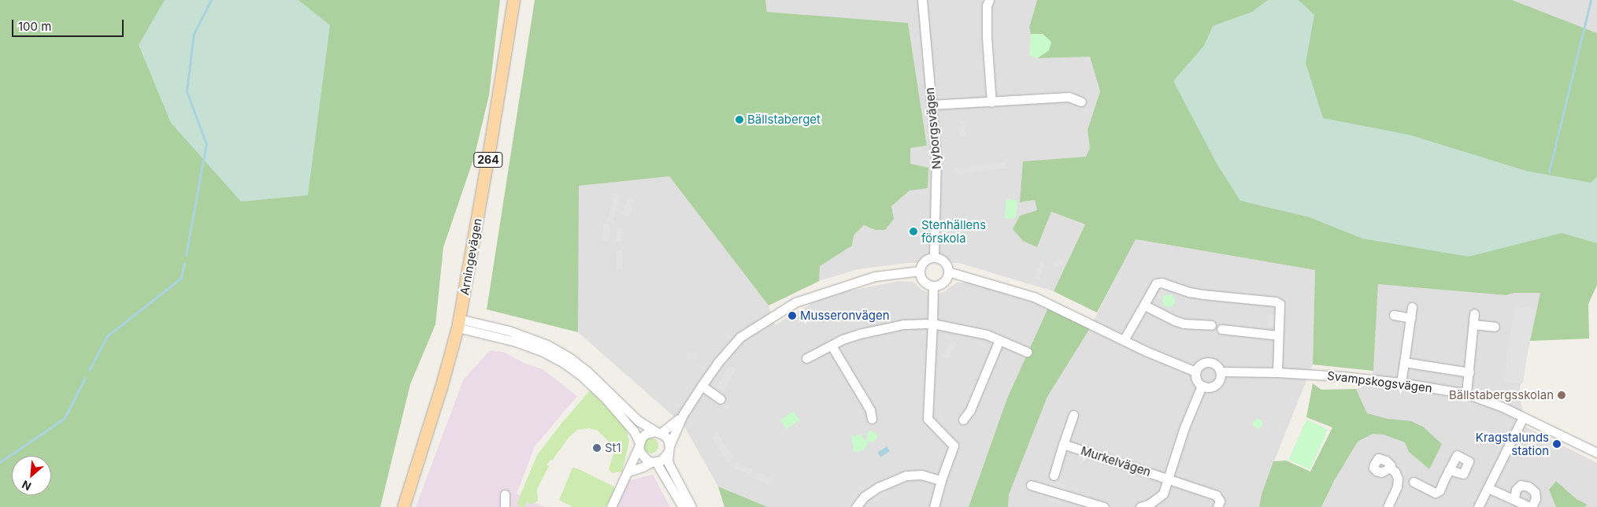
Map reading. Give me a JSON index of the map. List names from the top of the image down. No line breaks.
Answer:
{"streets":{"main road":["264","Arningevägen"],"street":["Nyborgsvägen","Svampskogsvägen","Murkelvägen"]},"places":["Bällstaberget","Stenhällens förskola","Musseronvägen","Bällstabergsskolan","Kragstalunds station","St1"],"scale_bar":"100 m","north":"bottom left"}
